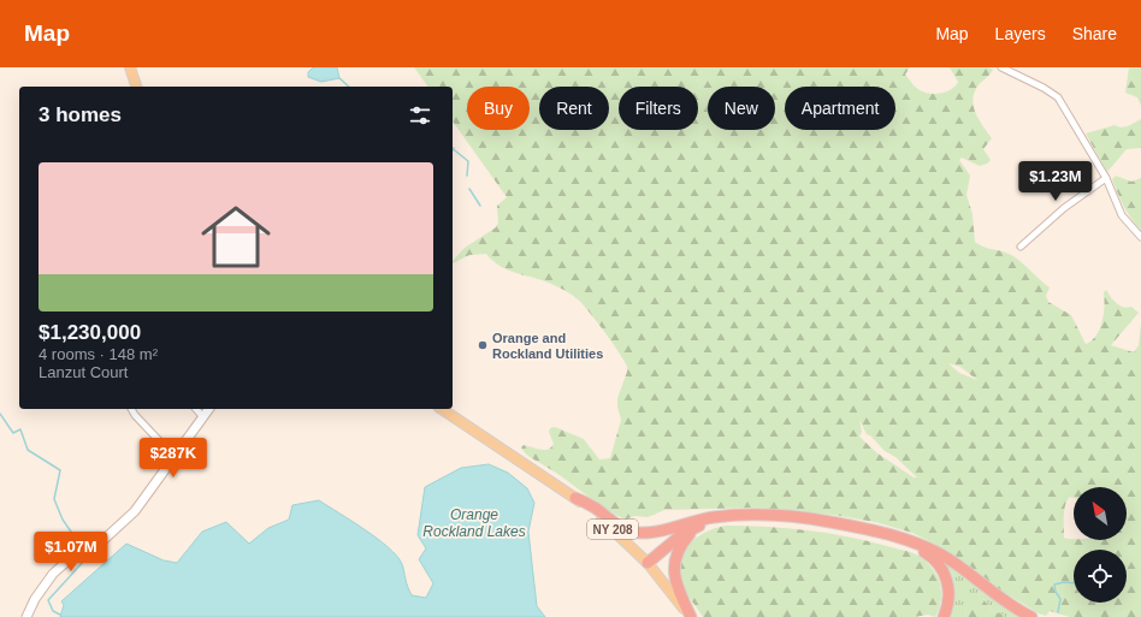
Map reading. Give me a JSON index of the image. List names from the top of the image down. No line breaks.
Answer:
{"streets":{"main road":["NY 208"]},"water":["Orange Rockland Lakes"],"places":["Orange and Rockland Utilities"],"north":"top left","page":{"header":"Map","nav":["Map","Layers","Share"],"chip":["Buy","Rent","Filters","New","Apartment"],"heading":"3 homes","list":[{"name":"$1,230,000","note":"4 rooms · 148 m² · Lanzut Court"}],"price":["$1.23M","$287K","$1.07M"]}}
